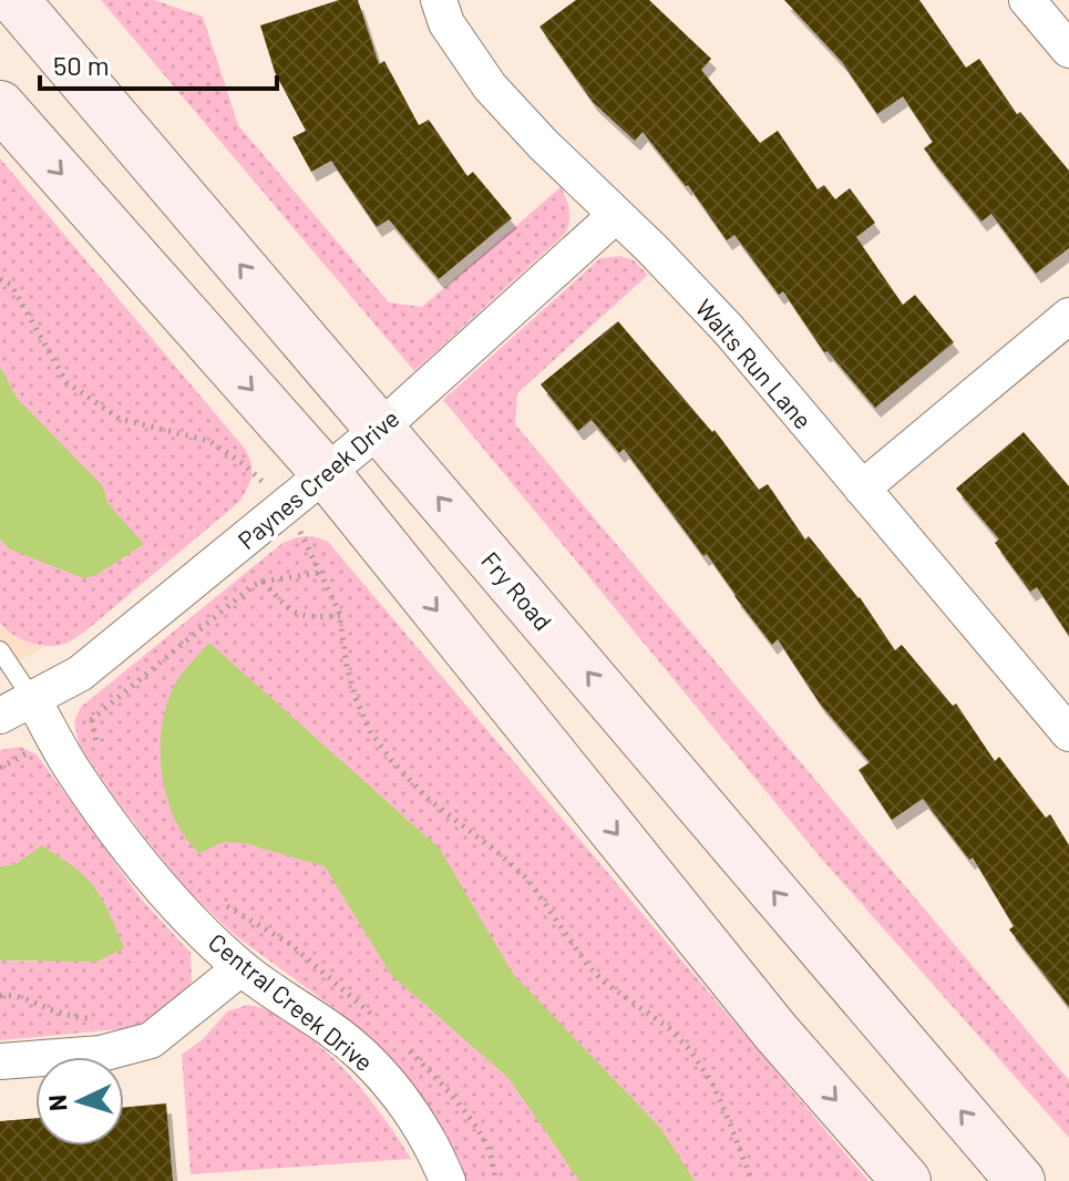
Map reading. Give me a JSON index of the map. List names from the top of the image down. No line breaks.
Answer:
{"streets":{"main road":["Fry Road"],"street":["Walts Run Lane","Paynes Creek Drive","Central Creek Drive"]},"crossings":[["Walts Run Lane","Paynes Creek Drive"],["Paynes Creek Drive","Fry Road"],["Paynes Creek Drive","Central Creek Drive"]],"scale_bar":"50 m","north":"left"}
